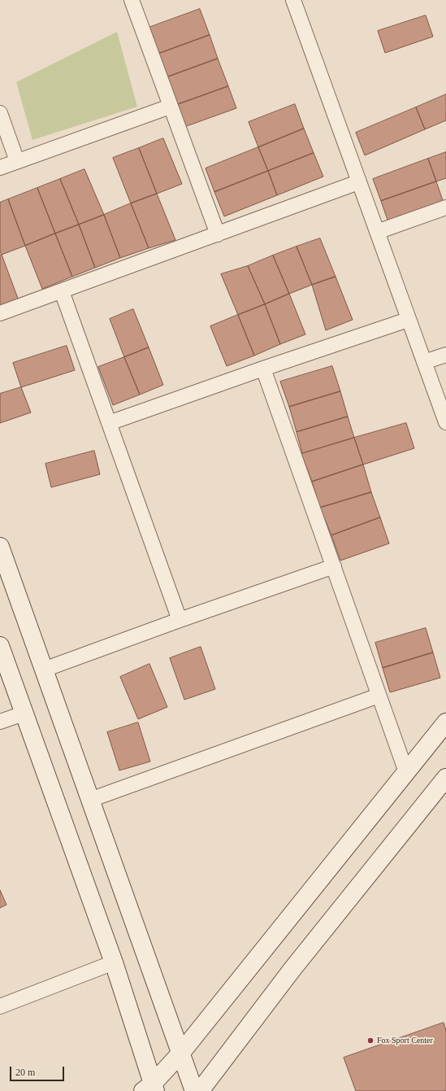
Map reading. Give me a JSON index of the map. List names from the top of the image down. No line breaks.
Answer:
{"places":["Fox Sport Center"],"scale_bar":"20 m"}
